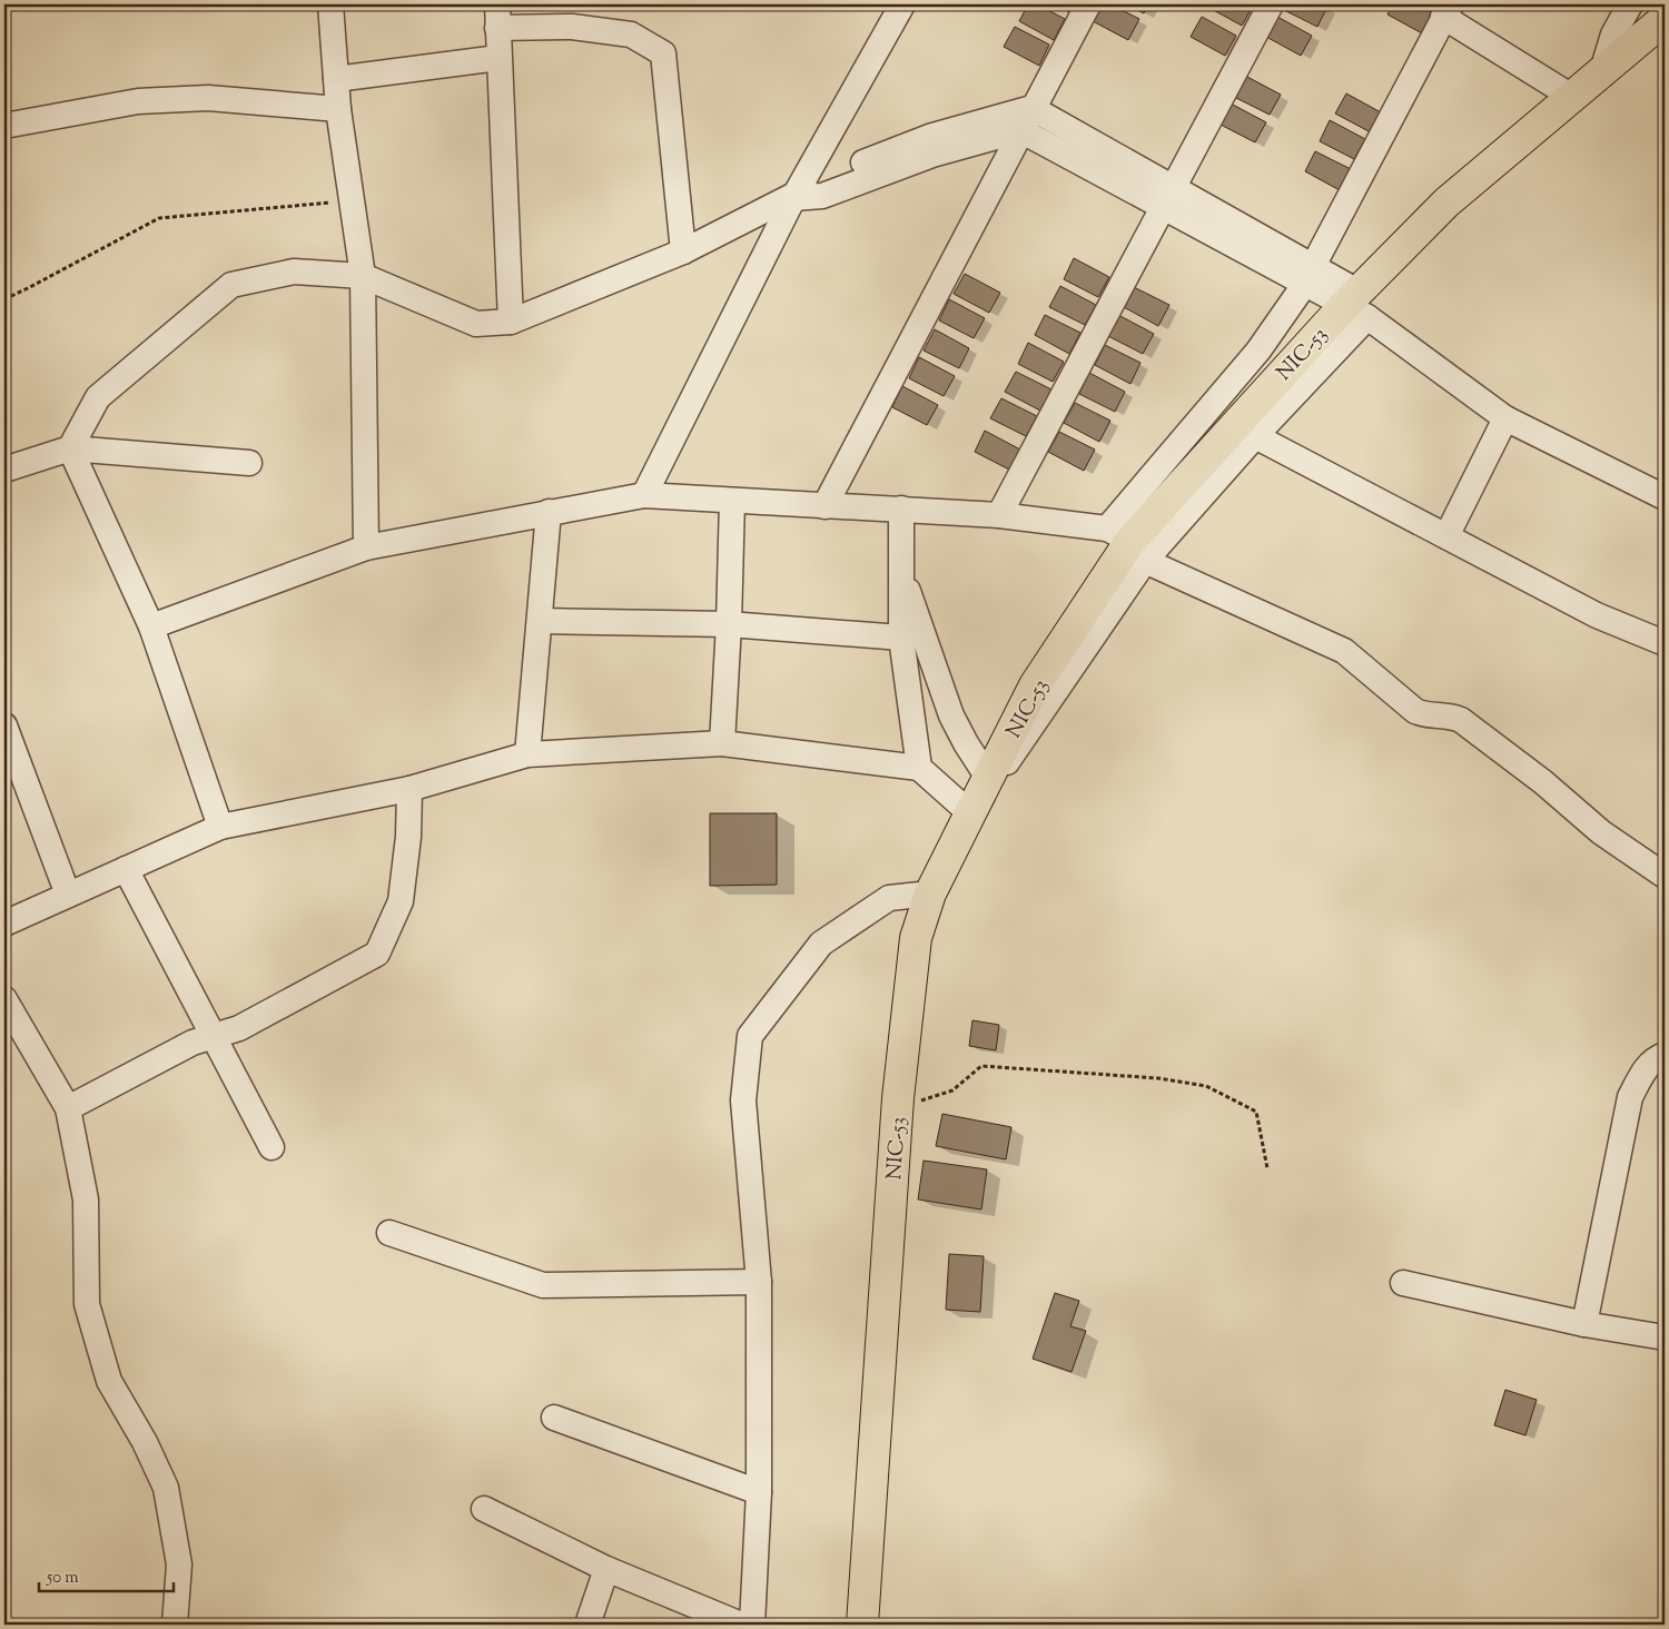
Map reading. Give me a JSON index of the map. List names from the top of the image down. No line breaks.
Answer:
{"streets":{"main road":["NIC-53"]},"scale_bar":"50 m"}
